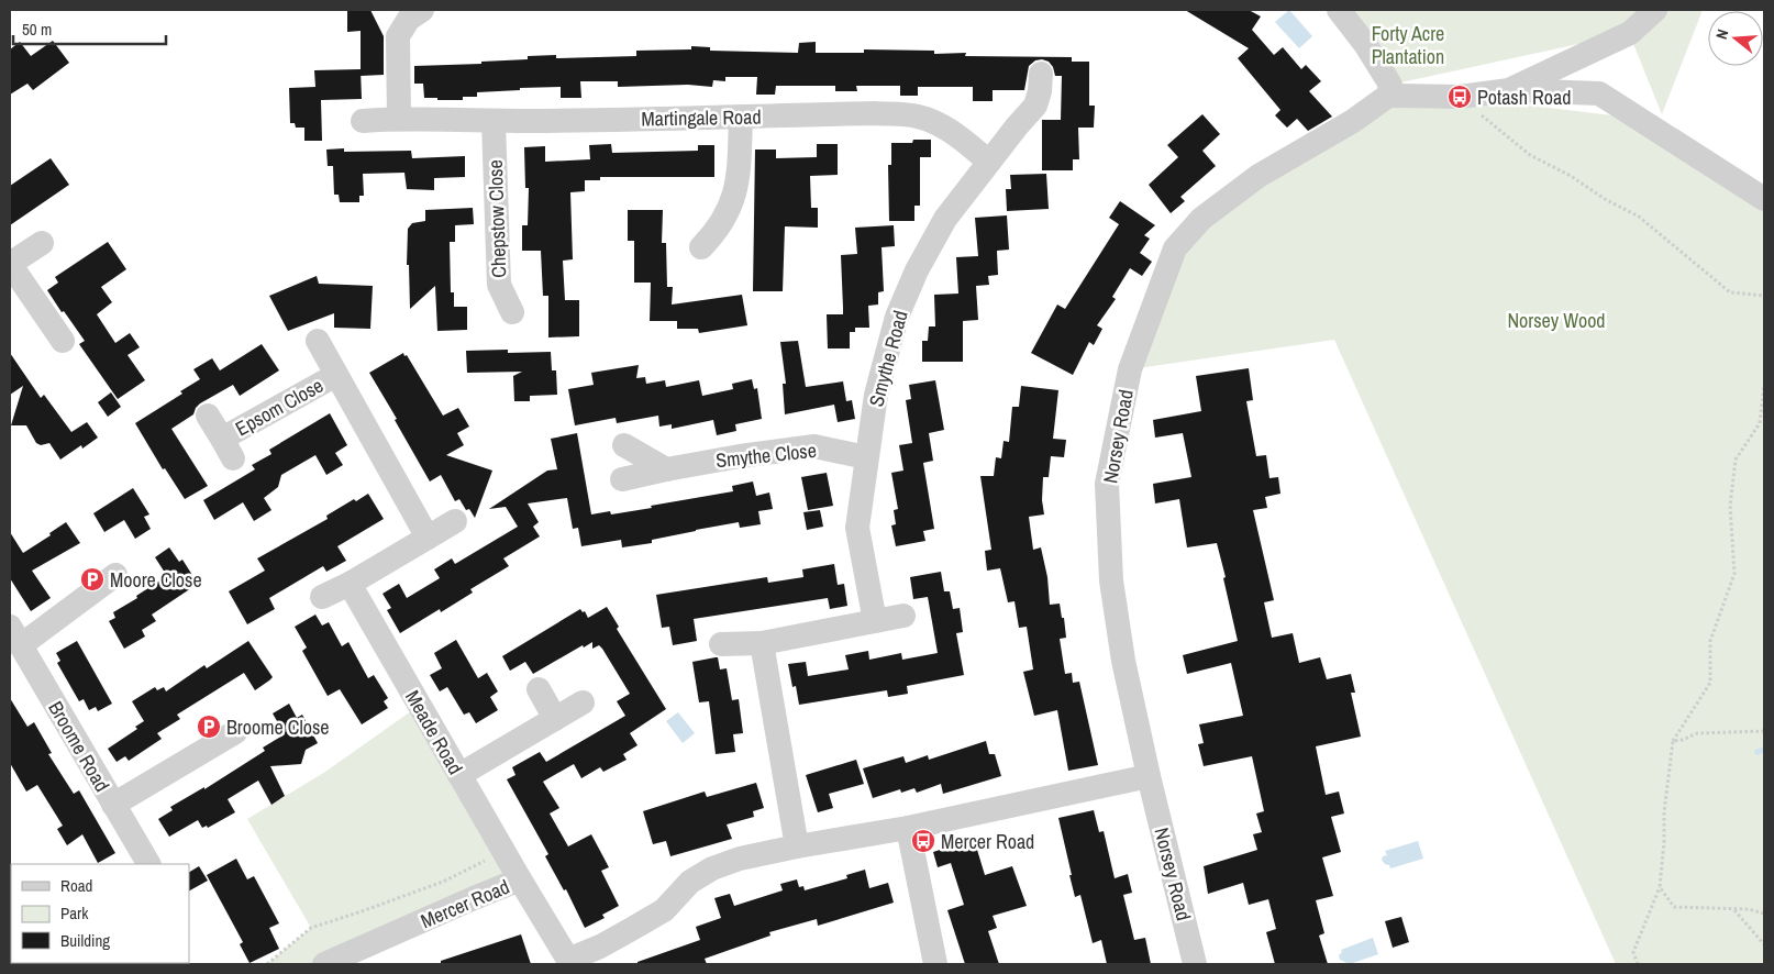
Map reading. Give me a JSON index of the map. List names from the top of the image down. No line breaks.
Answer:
{"streets":{"street":["Martingale Road","Chepstow Close","Smythe Road","Epsom Close","Norsey Road","Smythe Close","Meade Road","Broome Road","Mercer Road"]},"crossings":[["Martingale Road","Chepstow Close"],["Martingale Road","Smythe Road"],["Smythe Road","Smythe Close"],["Norsey Road","Mercer Road"],["Meade Road","Mercer Road"]],"parks":["Forty Acre Plantation","Norsey Wood"],"places":{"bus stop":["Potash Road","Mercer Road"],"parking":["Moore Close","Broome Close"]},"legend":["Road","Park","Building"],"scale_bar":"50 m","north":"left"}
